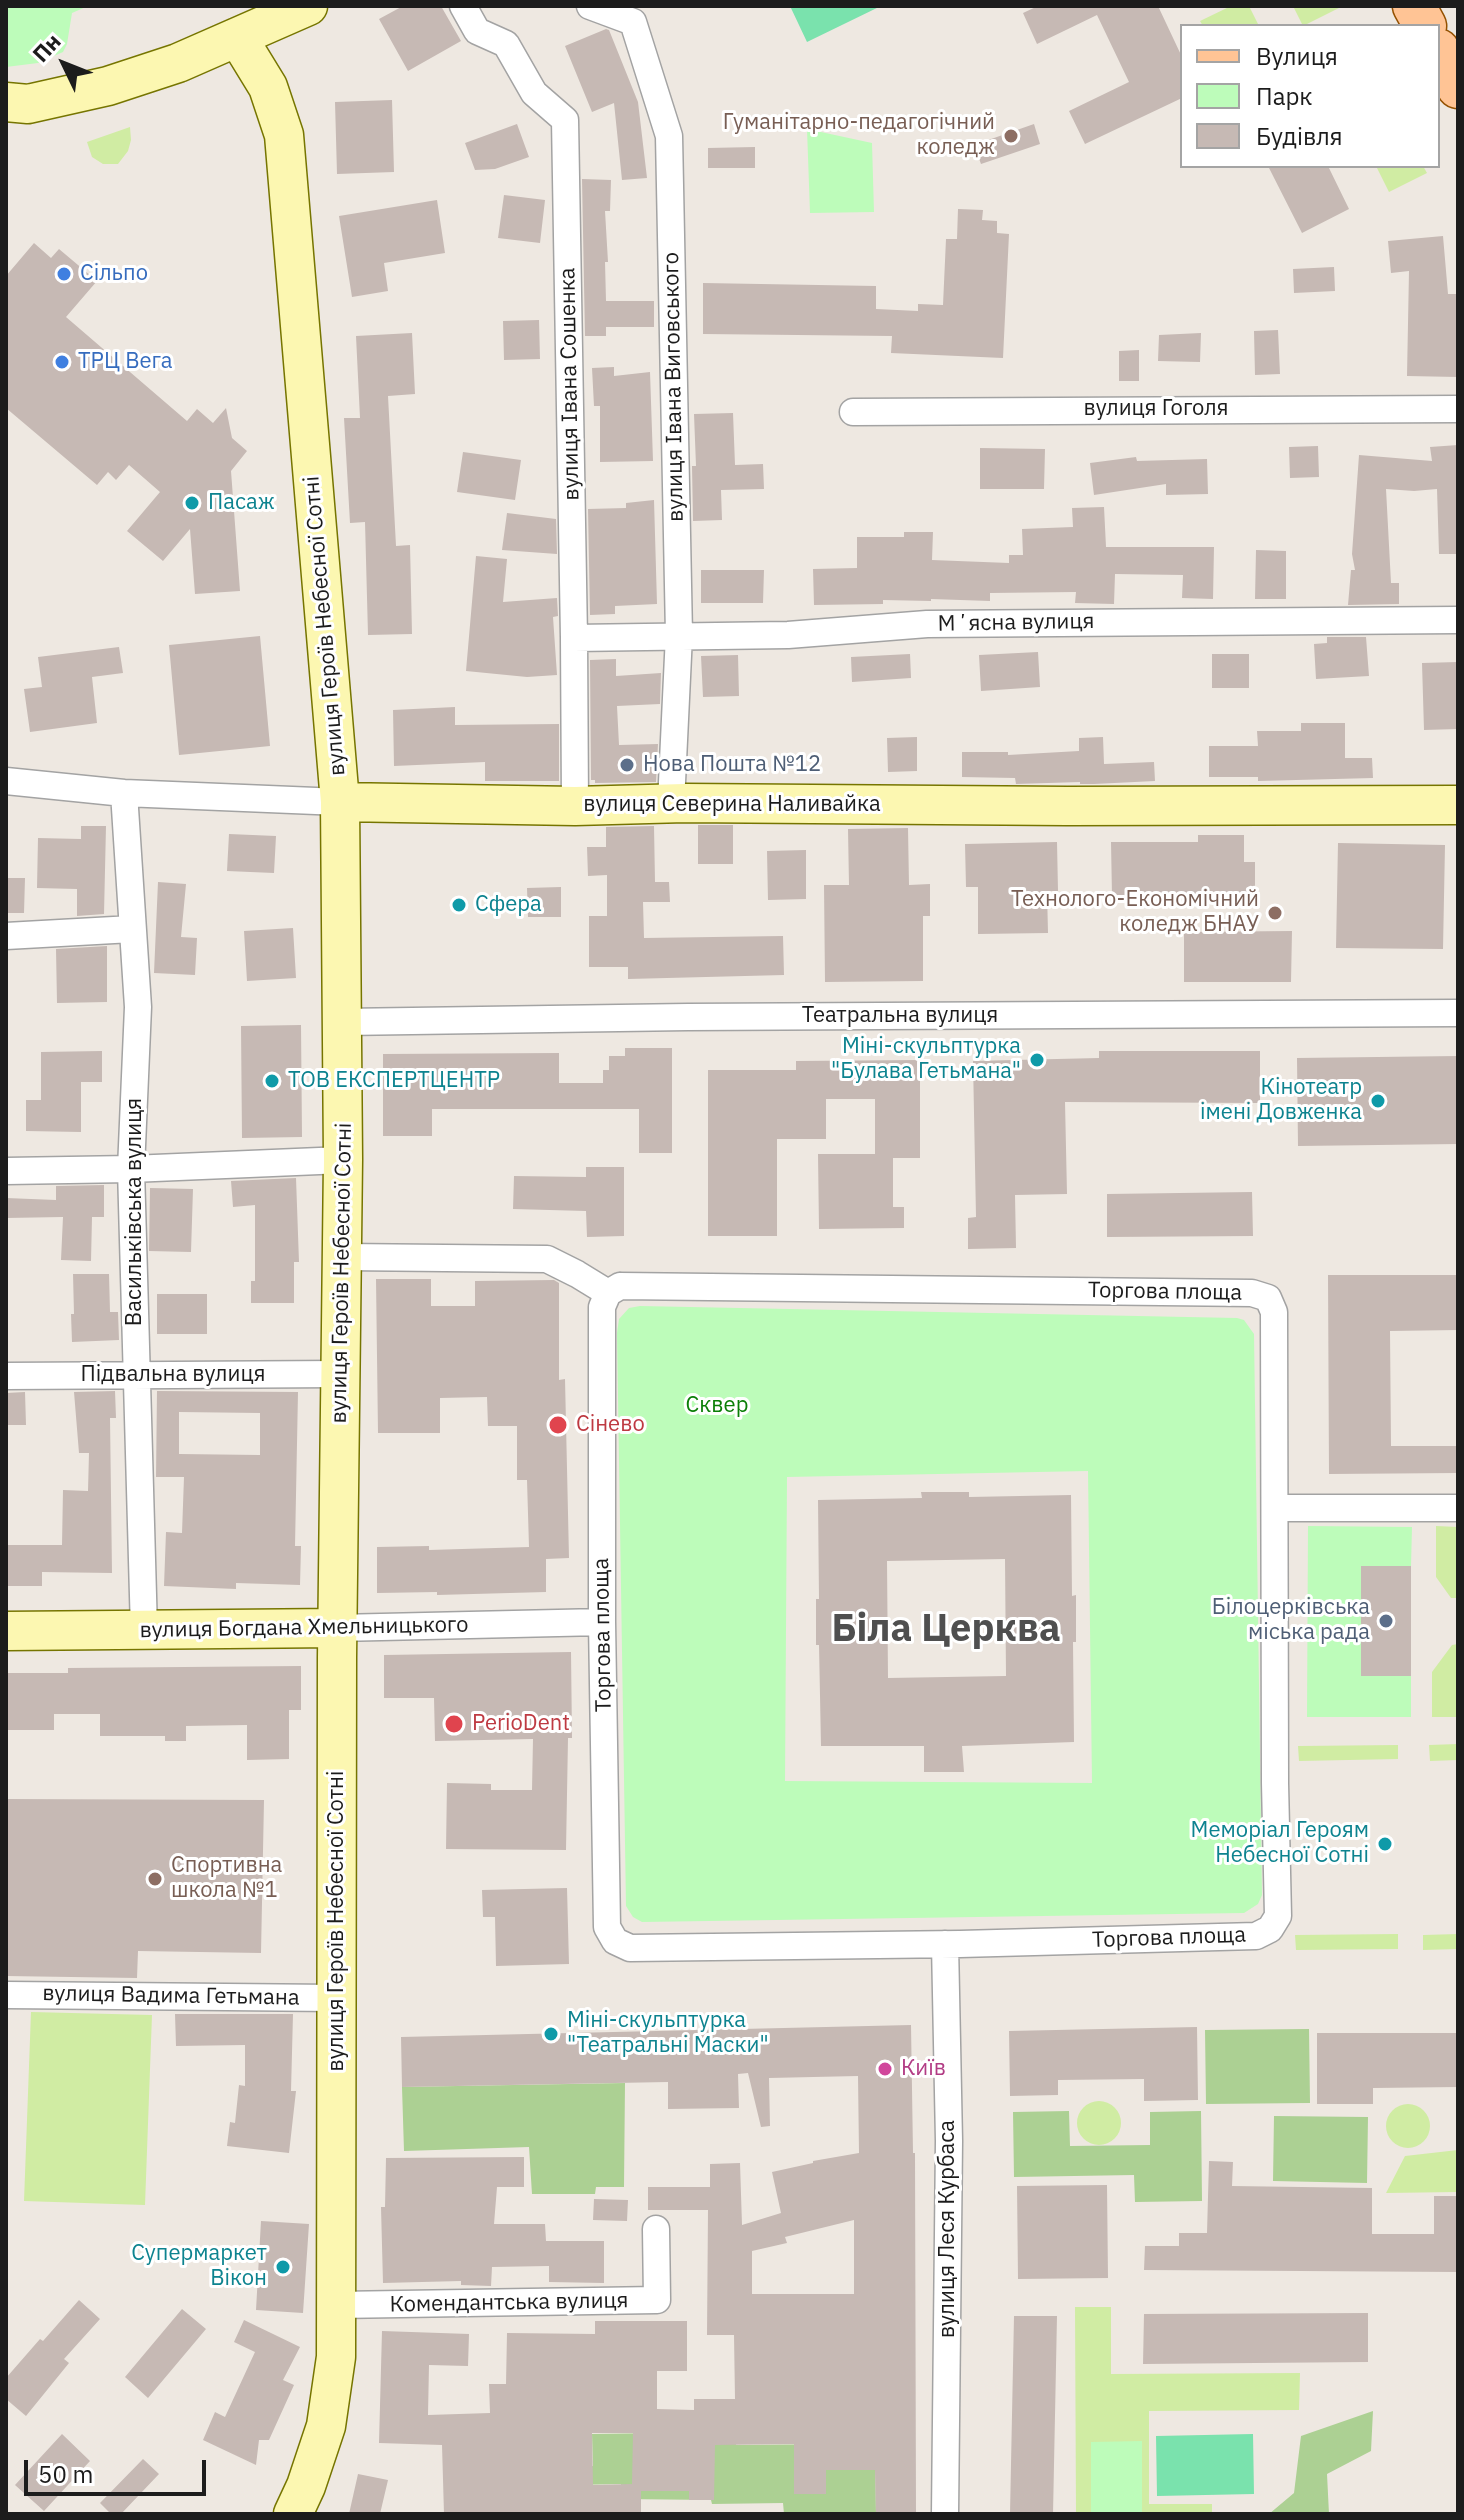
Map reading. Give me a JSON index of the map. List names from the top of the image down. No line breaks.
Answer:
{"streets":{"street":["вулиця Івана Сошенка","вулиця Івана Виговського","вулиця Гоголя","Мʼясна вулиця","вулиця Героїв Небесної Сотні","вулиця Северина Наливайка","Театральна вулиця","Васильківська вулиця","Торгова площа","Підвальна вулиця","вулиця Богдана Хмельницького","вулиця Вадима Гетьмана","вулиця Леся Курбаса","Комендантська вулиця"]},"crossings":[["вулиця Івана Сошенка","Мʼясна вулиця"],["вулиця Івана Сошенка","вулиця Северина Наливайка"],["вулиця Івана Виговського","Мʼясна вулиця"],["вулиця Івана Виговського","вулиця Северина Наливайка"],["вулиця Героїв Небесної Сотні","вулиця Северина Наливайка"],["вулиця Героїв Небесної Сотні","Театральна вулиця"],["вулиця Героїв Небесної Сотні","Підвальна вулиця"],["вулиця Героїв Небесної Сотні","вулиця Богдана Хмельницького"],["вулиця Героїв Небесної Сотні","вулиця Вадима Гетьмана"],["вулиця Героїв Небесної Сотні","Комендантська вулиця"],["вулиця Северина Наливайка","Васильківська вулиця"],["Васильківська вулиця","Підвальна вулиця"],["Васильківська вулиця","вулиця Богдана Хмельницького"],["Торгова площа","вулиця Богдана Хмельницького"],["Торгова площа","вулиця Леся Курбаса"]],"districts":["Біла Церква"],"parks":["Сквер"],"places":["Гуманітарно-педагогічний коледж","Сільпо","ТРЦ Вега","Пасаж","Нова Пошта №12","Сфера","Технолого-Економічний коледж БНАУ","Міні-скульптурка \"Булава Гетьмана\"","ТОВ ЕКСПЕРТЦЕНТР","Кінотеатр імені Довженка","Сінево","Білоцерківська міська рада","PerioDent","Меморіал Героям Небесної Сотні","Спортивна школа №1","Міні-скульптурка \"Театральні Маски\"","Київ","Супермаркет Вікон"],"legend":["Вулиця","Парк","Будівля"],"scale_bar":"50 m","north":"top left"}
